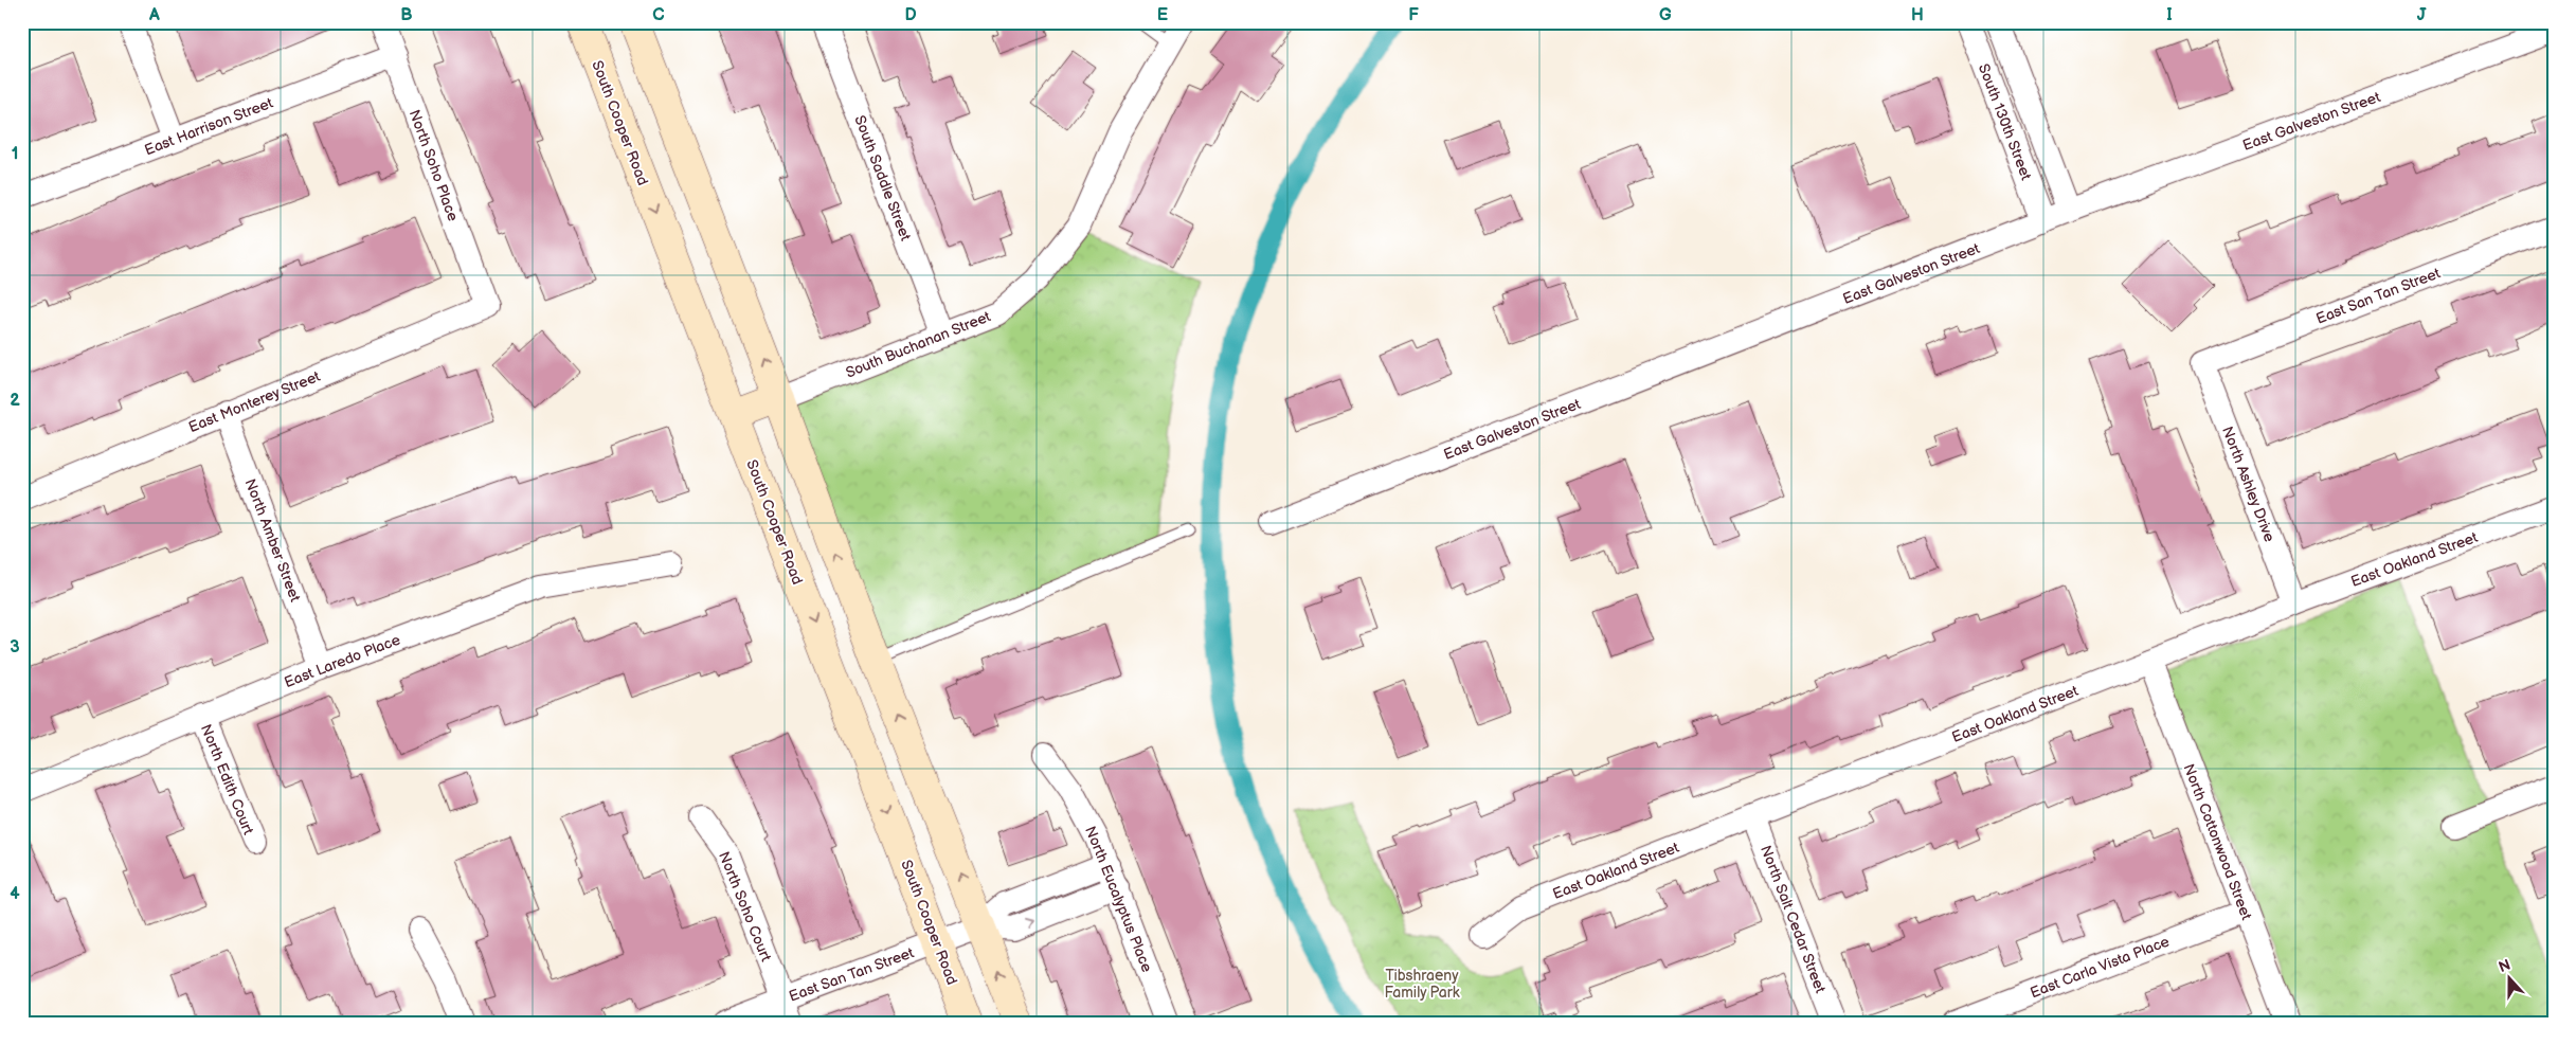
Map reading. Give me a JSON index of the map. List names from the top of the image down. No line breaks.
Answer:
{"streets":{"main road":["South Cooper Road"],"street":["East Galveston Street","South 130th Street","East Harrison Street","North Soho Place","South Saddle Street","East San Tan Street","South Buchanan Street","East Monterey Street","North Ashley Drive","North Amber Street","East Oakland Street","East Laredo Place","North Edith Court","North Cottonwood Street","North Eucalyptus Place","North Soho Court","North Salt Cedar Street","East Carla Vista Place"]},"crossings":[["East Galveston Street","South 130th Street"],["South Cooper Road","East San Tan Street"],["East Harrison Street","North Soho Place"],["North Soho Place","East Monterey Street"],["South Saddle Street","South Buchanan Street"],["East San Tan Street","North Ashley Drive"],["East San Tan Street","North Eucalyptus Place"],["East San Tan Street","North Soho Court"],["East Monterey Street","North Amber Street"],["North Ashley Drive","East Oakland Street"],["North Amber Street","East Laredo Place"],["East Oakland Street","North Cottonwood Street"],["East Oakland Street","North Salt Cedar Street"],["East Laredo Place","North Edith Court"],["North Cottonwood Street","East Carla Vista Place"]],"parks":["Tibshraeny Family Park"],"north":"top","grid":{"columns":["A","B","C","D","E","F","G","H","I","J"],"rows":["1","2","3","4"]}}
